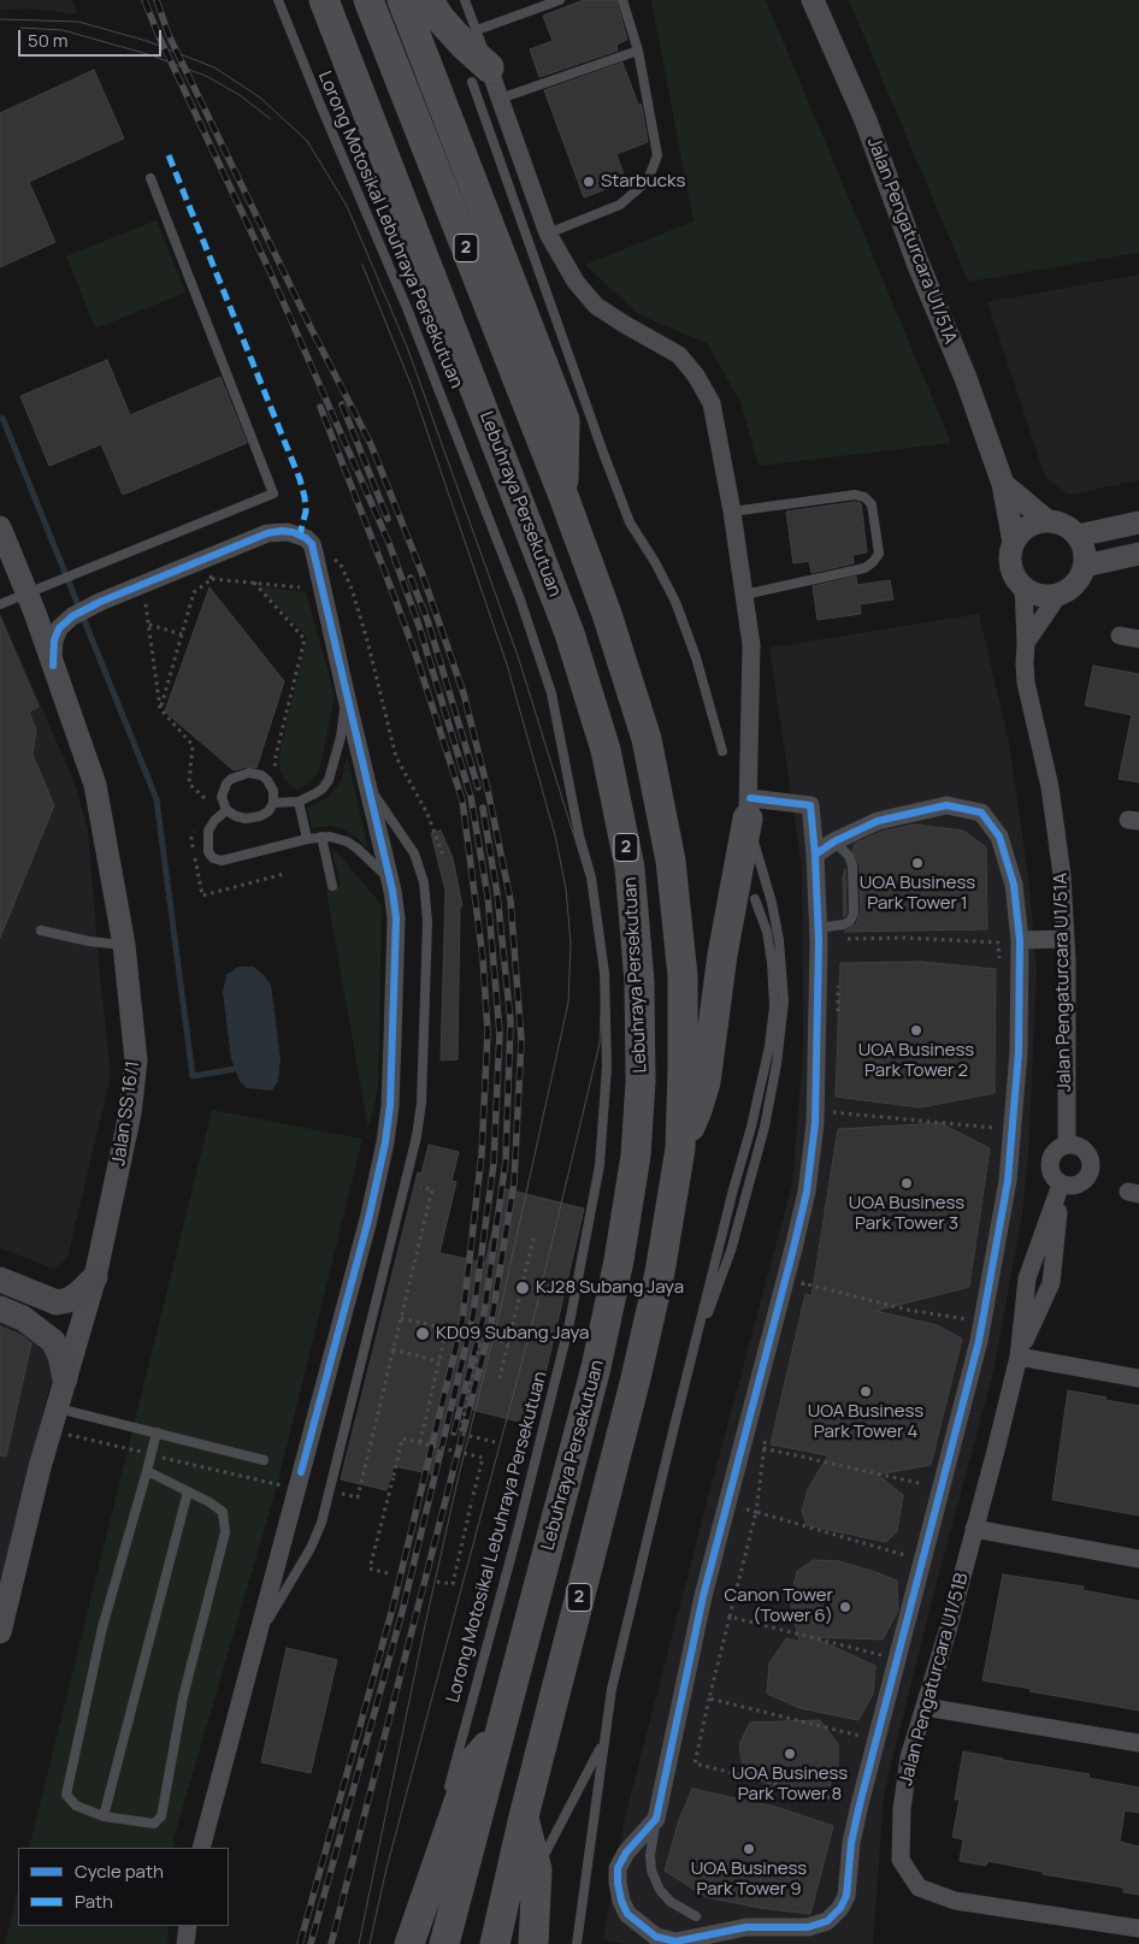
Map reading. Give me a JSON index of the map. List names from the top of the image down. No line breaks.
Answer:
{"streets":{"highway":["2","Lebuhraya Persekutuan"],"street":["Jalan Pengaturcara U1/51A","Jalan SS 16/1","Jalan Pengaturcara U1/51B"],"lane":["Lorong Motosikal Lebuhraya Persekutuan"]},"crossings":[["Jalan Pengaturcara U1/51A","Jalan Pengaturcara U1/51B"]],"places":["Starbucks","UOA Business Park Tower 1","UOA Business Park Tower 2","UOA Business Park Tower 3","KJ28 Subang Jaya","KD09 Subang Jaya","UOA Business Park Tower 4","Canon Tower (Tower 6)","UOA Business Park Tower 8","UOA Business Park Tower 9"],"legend":["Cycle path","Path"],"scale_bar":"50 m"}
